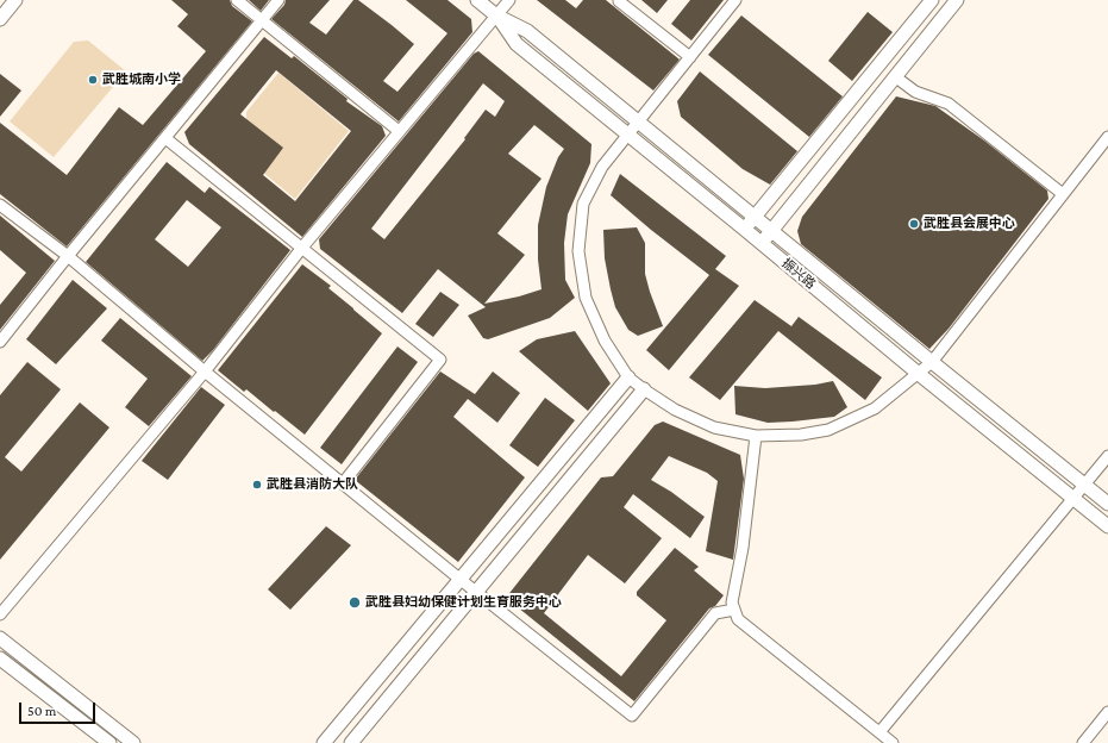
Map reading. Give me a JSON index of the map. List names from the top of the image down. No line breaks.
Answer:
{"streets":{"main road":["振兴路"]},"places":["武胜城南小学","武胜县会展中心","武胜县消防大队","武胜县妇幼保健计划生育服务中心"],"scale_bar":"50 m"}
